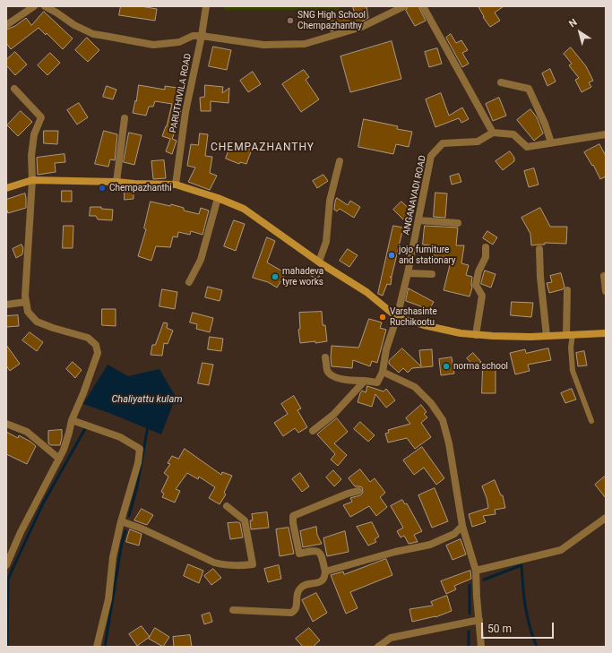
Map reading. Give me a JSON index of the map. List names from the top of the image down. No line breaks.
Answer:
{"streets":{"street":["PARUTHIVILA ROAD","ANGANAVADI ROAD"]},"districts":["CHEMPAZHANTHY"],"water":["Chaliyattu kulam"],"places":["SNG High School Chempazhanthy","Chempazhanthi","jojo furniture and stationary","mahadeva tyre works","Varshasinte Ruchikootu","norma school"],"scale_bar":"50 m","north":"top left"}
